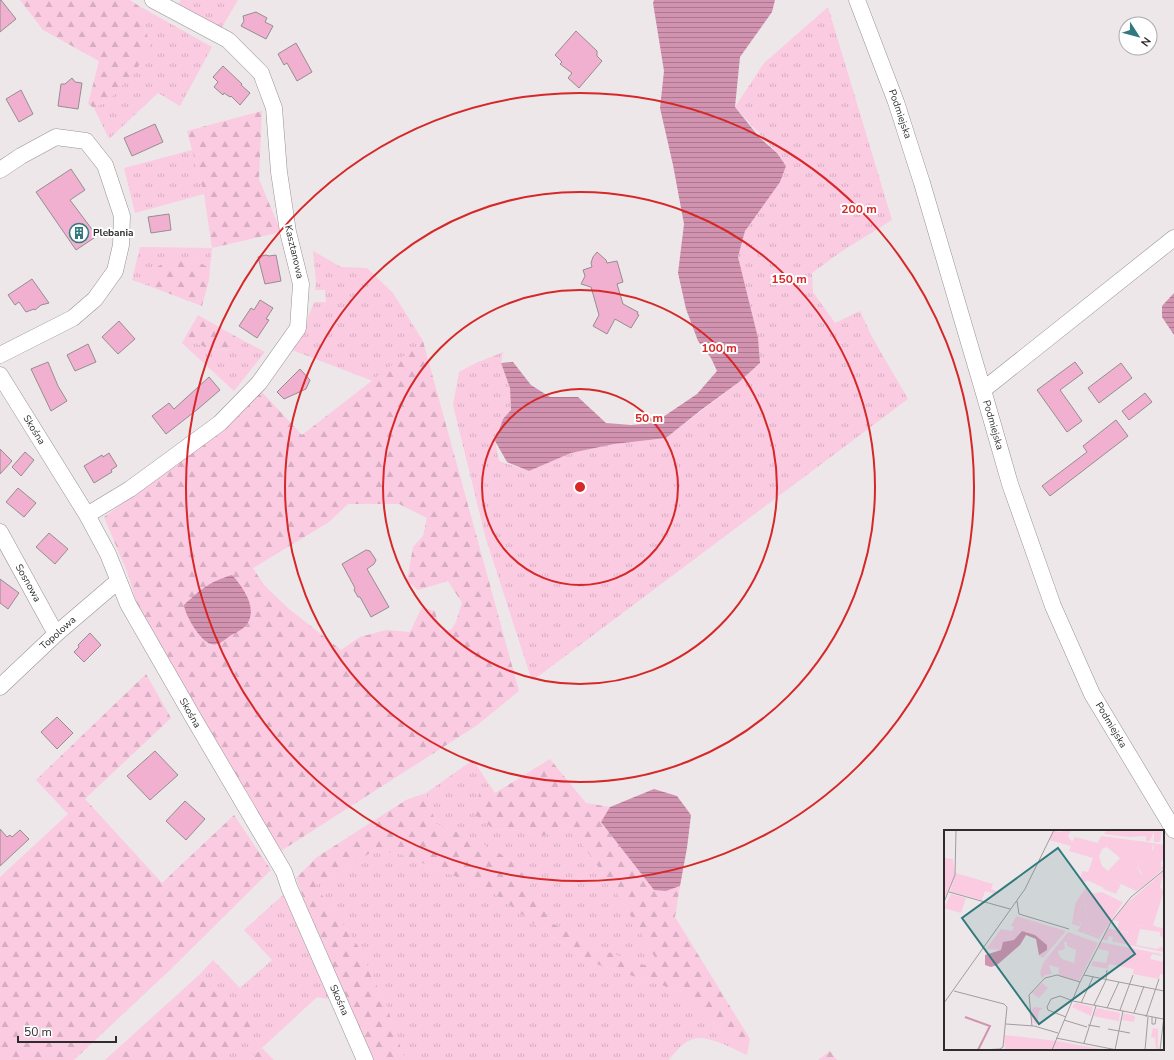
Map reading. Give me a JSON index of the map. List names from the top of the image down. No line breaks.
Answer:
{"streets":{"street":["Podmiejska","Kasztanowa","Skośna","Sosnowa","Topolowa"]},"crossings":[["Kasztanowa","Skośna"],["Skośna","Topolowa"],["Sosnowa","Topolowa"]],"places":{"building":["Plebania"]},"scale_bar":"50 m","north":"bottom right","rings":["200 m","150 m","100 m","50 m"]}
